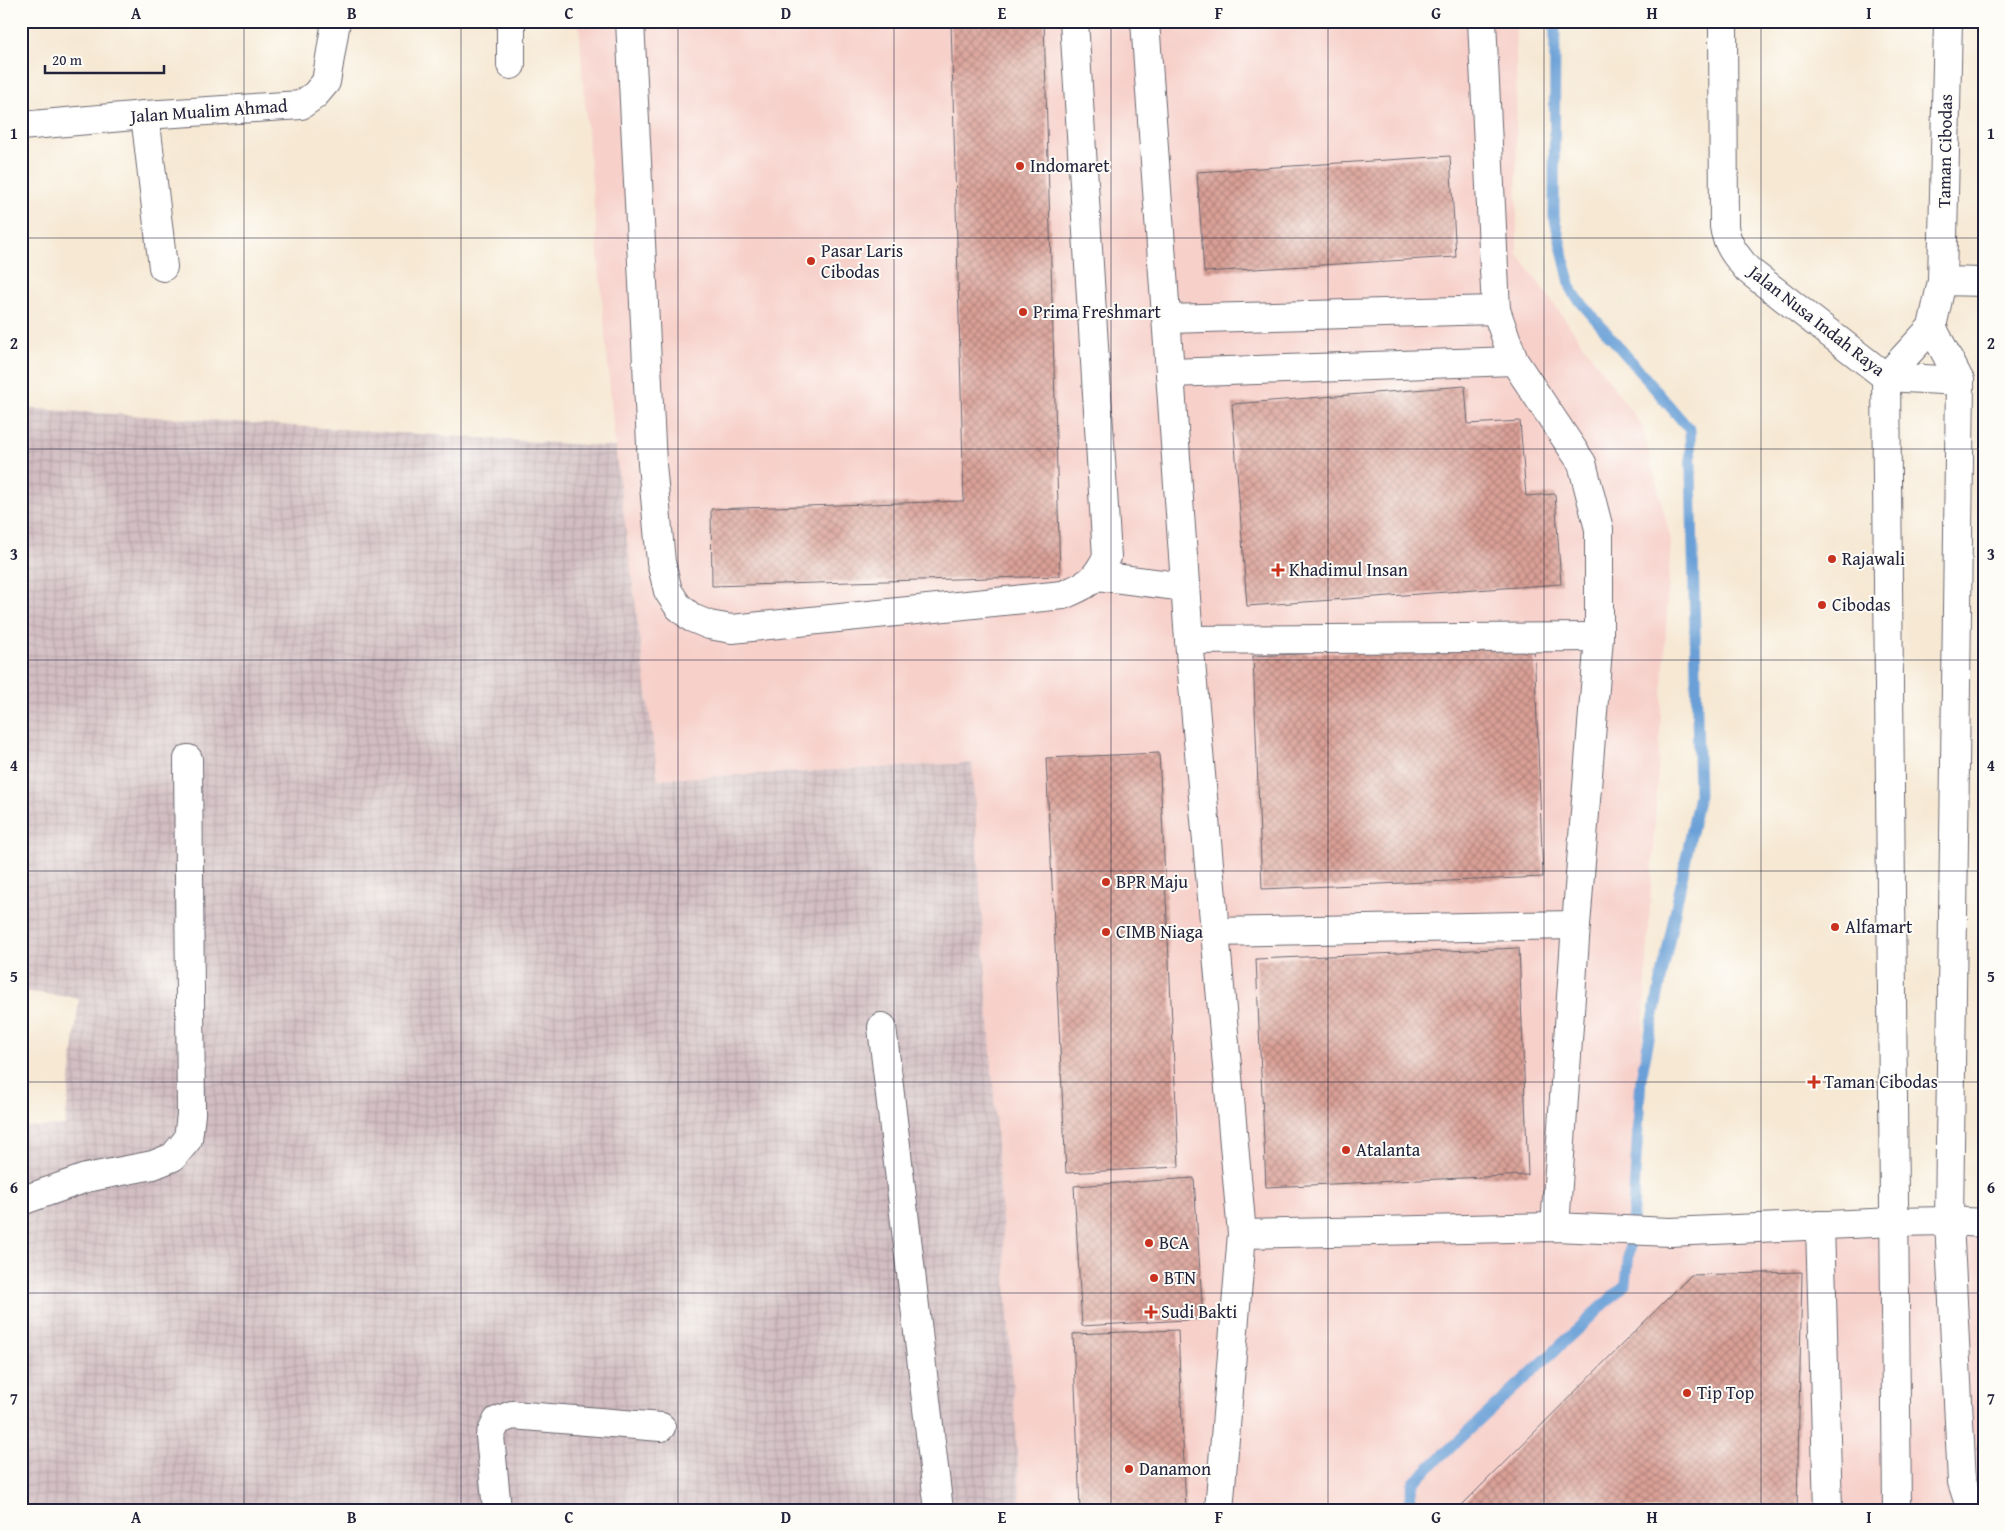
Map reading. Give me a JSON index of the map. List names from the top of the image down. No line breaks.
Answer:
{"streets":{"street":["Jalan Mualim Ahmad","Taman Cibodas","Jalan Nusa Indah Raya"]},"places":{"other":["Indomaret","Pasar Laris Cibodas","Prima Freshmart","Rajawali","Cibodas","BPR Maju","Alfamart","CIMB Niaga","Atalanta","BCA","BTN","Tip Top","Danamon"],"health":["Khadimul Insan","Taman Cibodas","Sudi Bakti"]},"scale_bar":"20 m","grid":{"columns":["A","B","C","D","E","F","G","H","I"],"rows":["1","2","3","4","5","6","7"]}}
